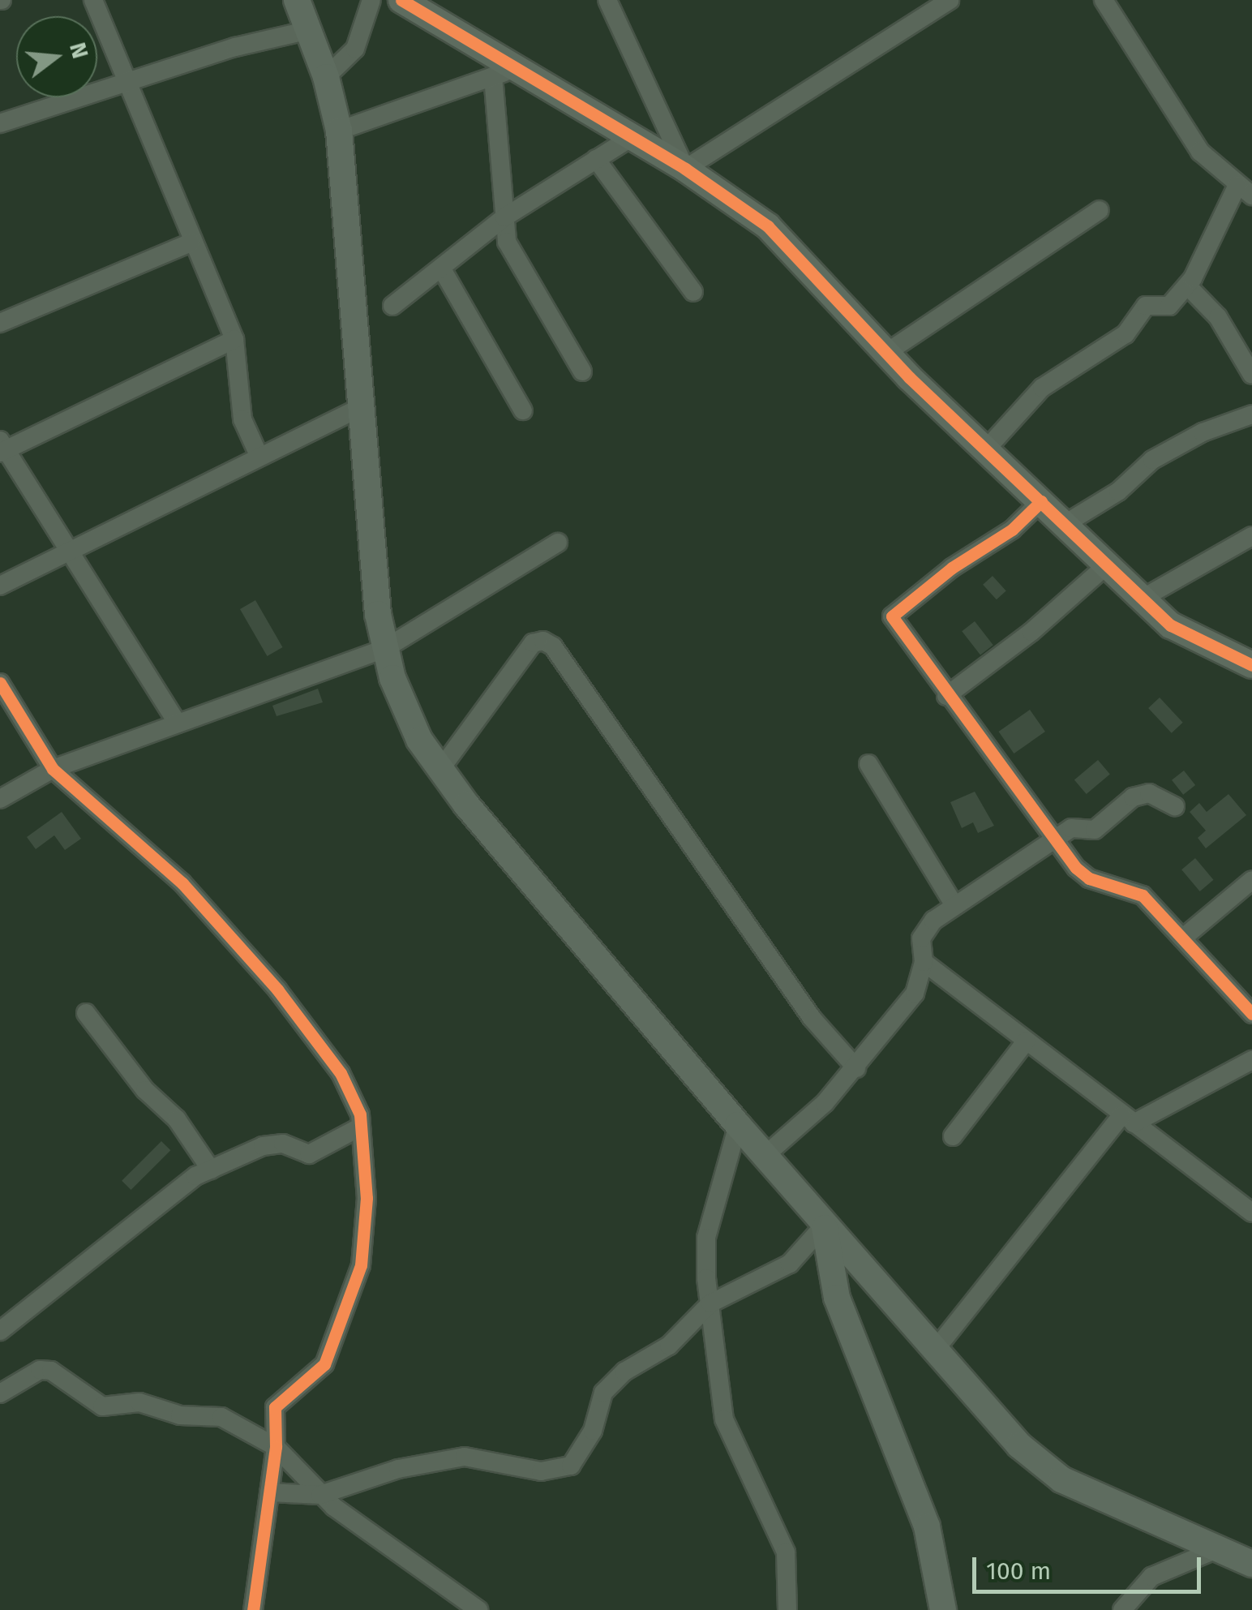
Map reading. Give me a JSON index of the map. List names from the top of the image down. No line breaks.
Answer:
{"scale_bar":"100 m","north":"right"}
